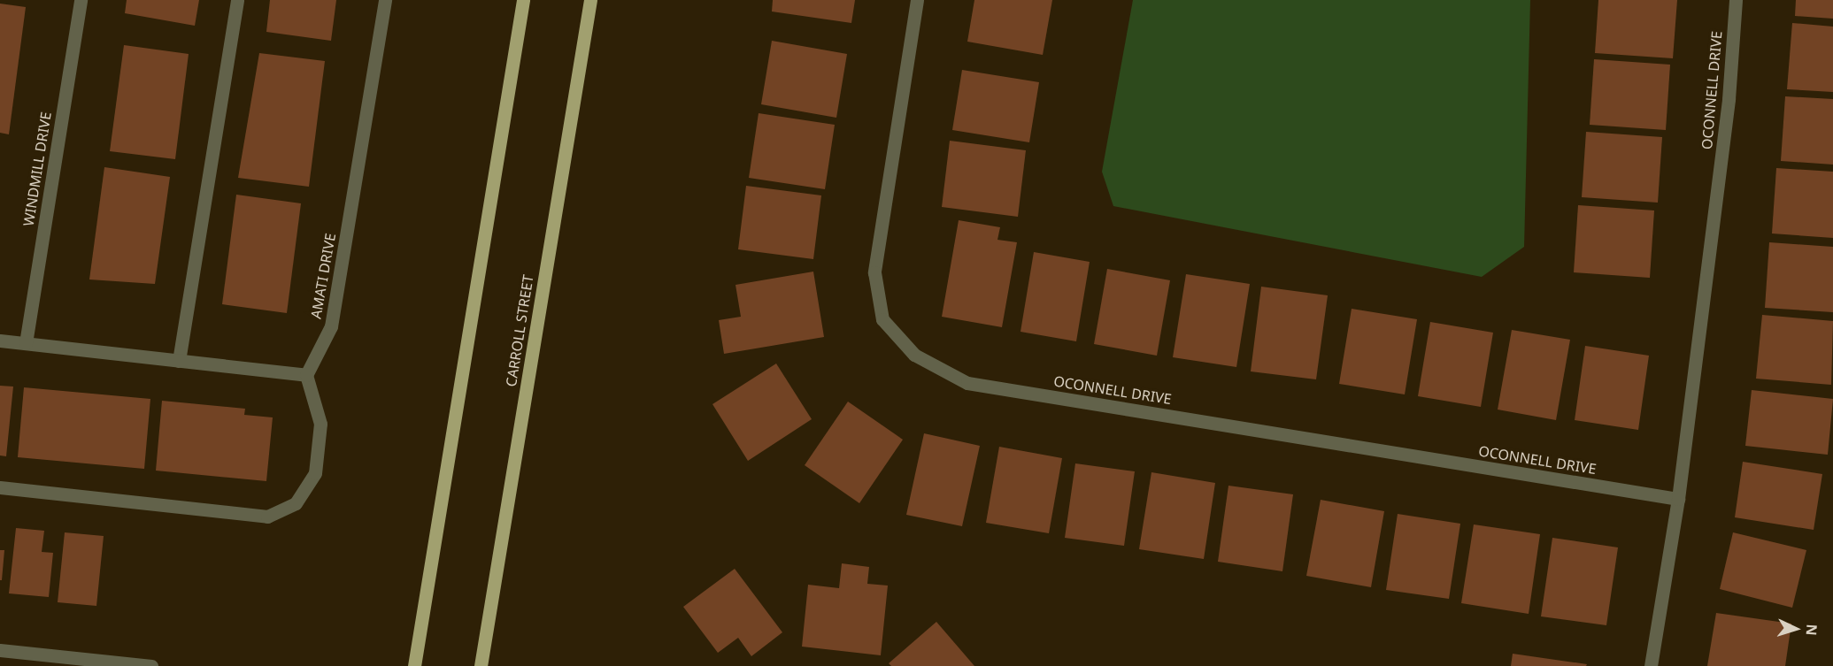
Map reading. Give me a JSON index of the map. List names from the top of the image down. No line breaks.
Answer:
{"streets":{"main road":["CARROLL STREET"],"street":["OCONNELL DRIVE","WINDMILL DRIVE","AMATI DRIVE"]},"north":"right"}
